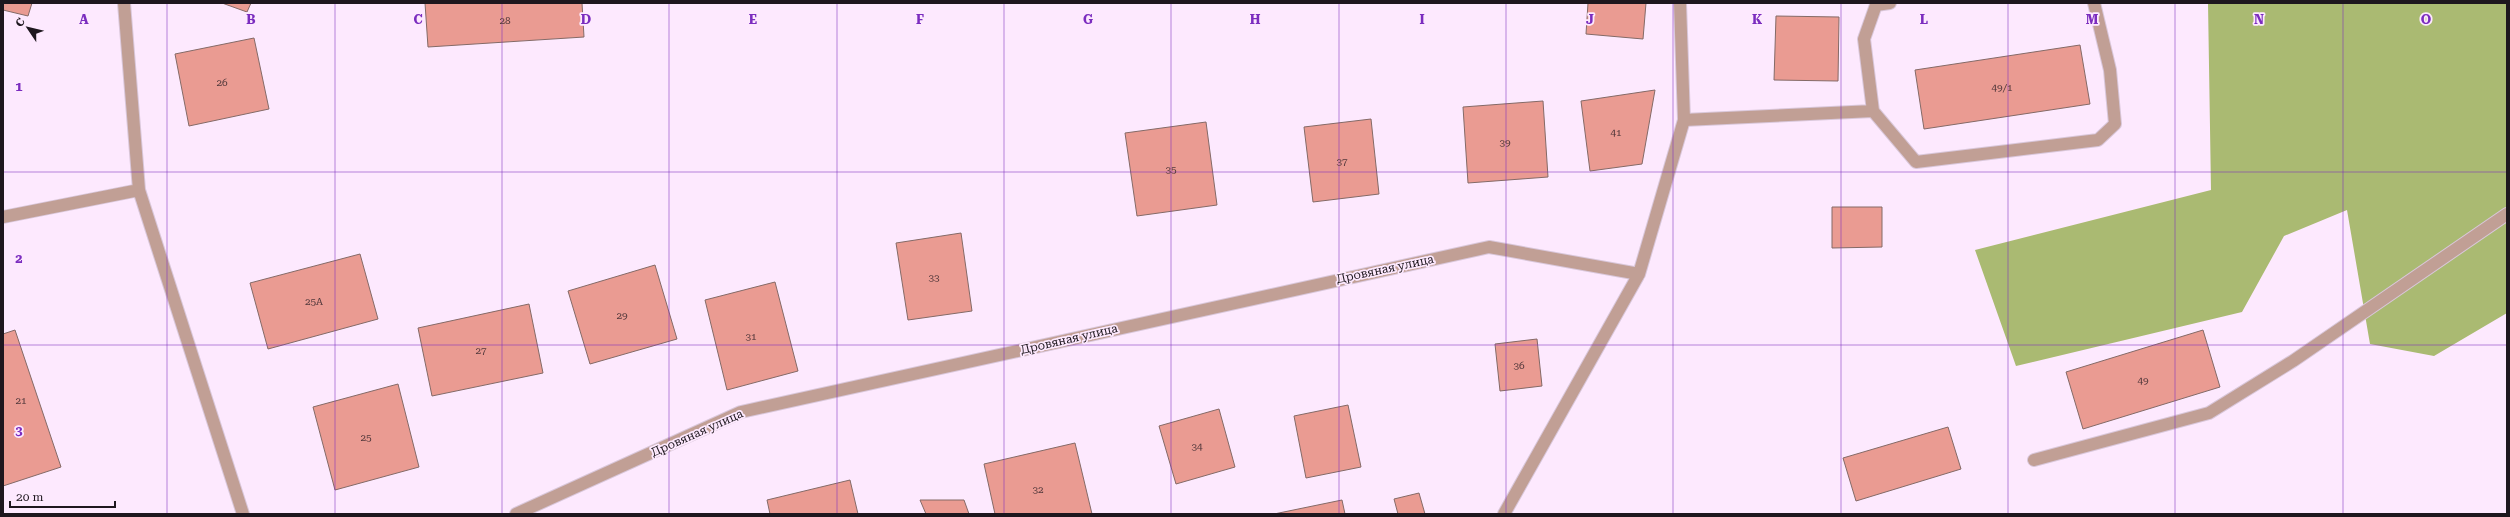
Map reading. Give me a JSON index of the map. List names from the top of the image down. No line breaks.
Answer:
{"streets":{"street":["Дровяная улица"]},"house_numbers":["28","26","49/1","41","39","37","35","33","25А","29","31","27","36","49","21","25","34","32"],"scale_bar":"20 m","north":"top left","grid":{"columns":["A","B","C","D","E","F","G","H","I","J","K","L","M","N","O"],"rows":["1","2","3"]}}
